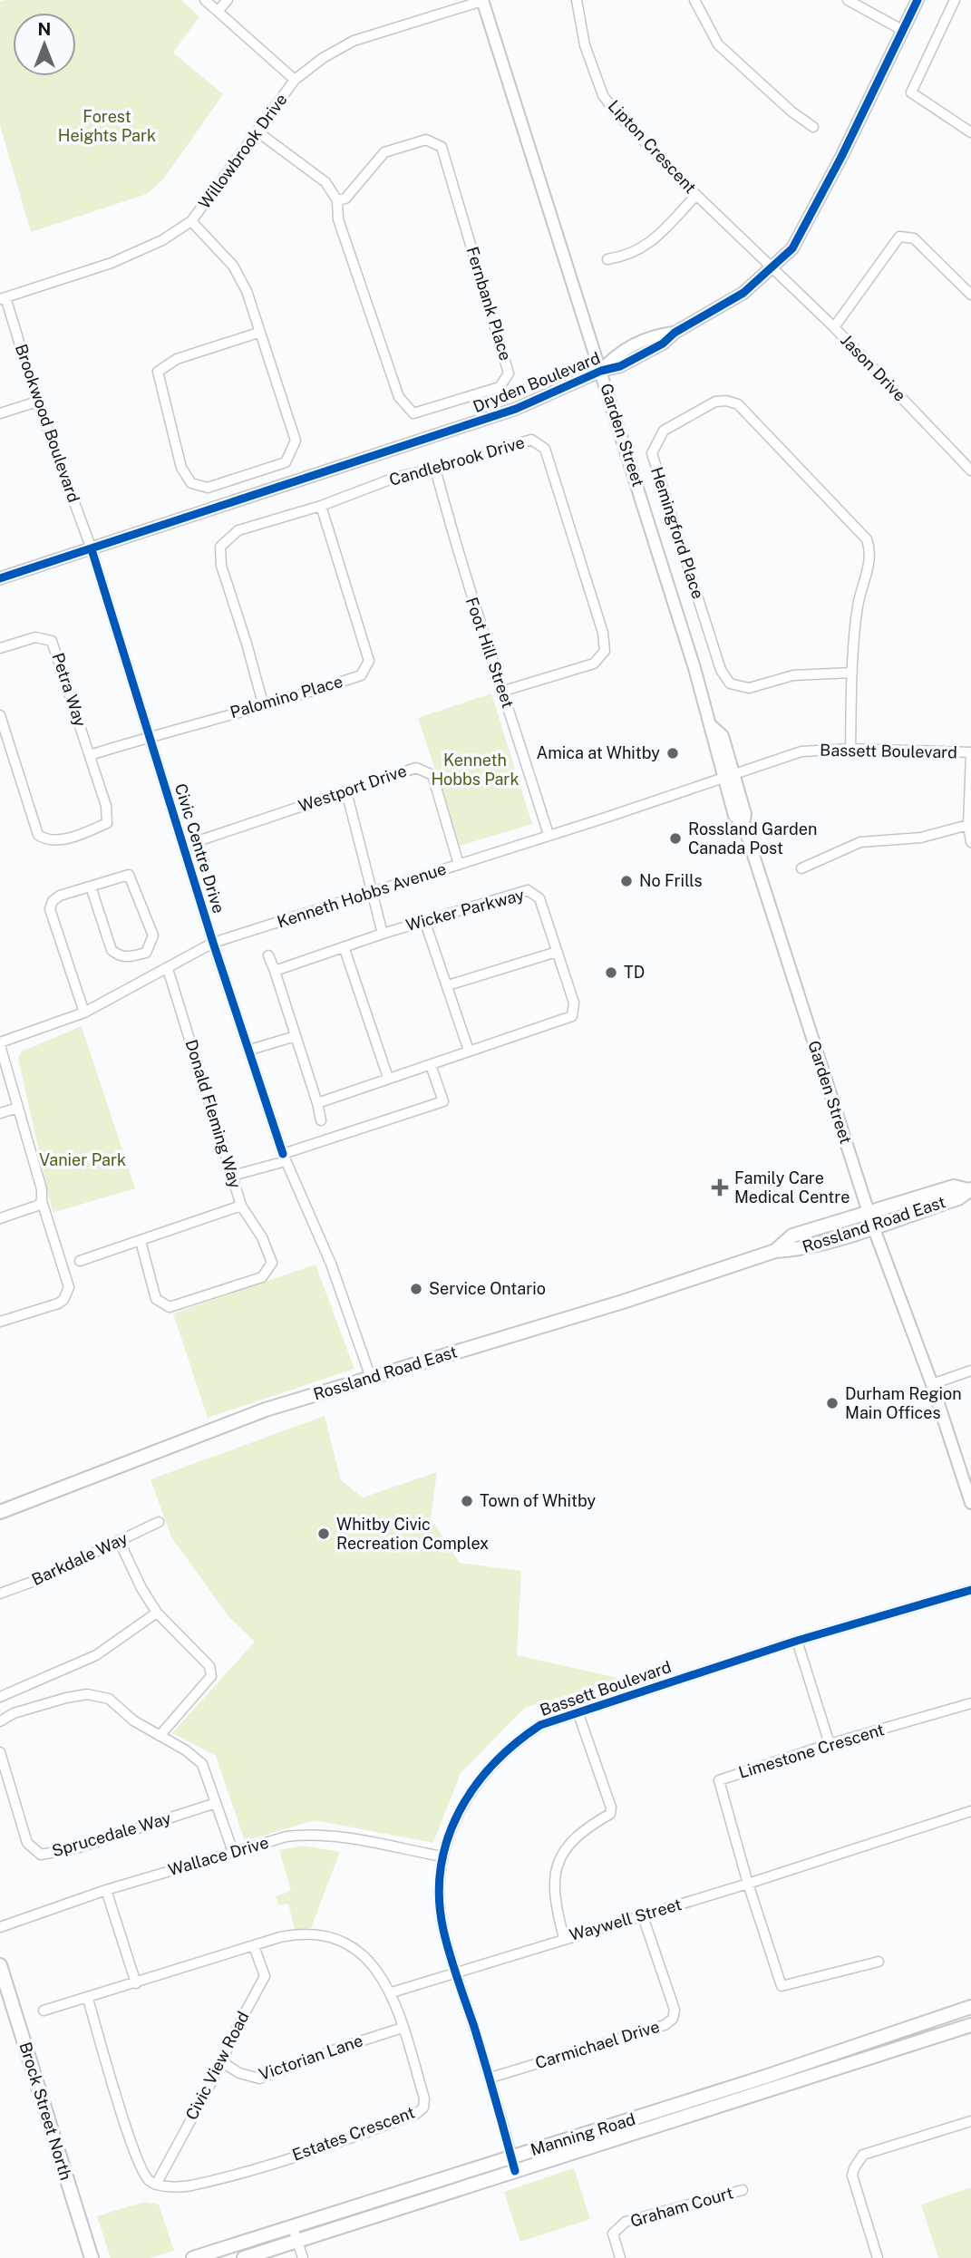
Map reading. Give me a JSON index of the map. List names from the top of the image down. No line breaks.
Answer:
{"streets":{"main road":["Rossland Road East","Brock Street North","Manning Road"],"street":["Lipton Crescent","Willowbrook Drive","Fernbank Place","Jason Drive","Dryden Boulevard","Brookwood Boulevard","Garden Street","Candlebrook Drive","Hemingford Place","Foot Hill Street","Petra Way","Palomino Place","Bassett Boulevard","Westport Drive","Civic Centre Drive","Kenneth Hobbs Avenue","Wicker Parkway","Donald Fleming Way","Barkdale Way","Limestone Crescent","Sprucedale Way","Wallace Drive","Waywell Street","Carmichael Drive","Victorian Lane","Civic View Road","Estates Crescent","Graham Court"]},"crossings":[["Lipton Crescent","Jason Drive"],["Lipton Crescent","Dryden Boulevard"],["Willowbrook Drive","Brookwood Boulevard"],["Willowbrook Drive","Garden Street"],["Jason Drive","Dryden Boulevard"],["Dryden Boulevard","Brookwood Boulevard"],["Dryden Boulevard","Garden Street"],["Dryden Boulevard","Civic Centre Drive"],["Brookwood Boulevard","Civic Centre Drive"],["Garden Street","Bassett Boulevard"],["Garden Street","Kenneth Hobbs Avenue"],["Garden Street","Rossland Road East"],["Candlebrook Drive","Foot Hill Street"],["Candlebrook Drive","Palomino Place"],["Hemingford Place","Bassett Boulevard"],["Foot Hill Street","Kenneth Hobbs Avenue"],["Palomino Place","Civic Centre Drive"],["Bassett Boulevard","Kenneth Hobbs Avenue"],["Bassett Boulevard","Wallace Drive"],["Bassett Boulevard","Waywell Street"],["Bassett Boulevard","Carmichael Drive"],["Bassett Boulevard","Manning Road"],["Westport Drive","Civic Centre Drive"],["Westport Drive","Kenneth Hobbs Avenue"],["Civic Centre Drive","Kenneth Hobbs Avenue"],["Civic Centre Drive","Rossland Road East"],["Kenneth Hobbs Avenue","Donald Fleming Way"],["Limestone Crescent","Waywell Street"],["Waywell Street","Carmichael Drive"],["Waywell Street","Estates Crescent"],["Victorian Lane","Civic View Road"],["Victorian Lane","Estates Crescent"],["Civic View Road","Estates Crescent"]],"parks":["Forest Heights Park","Kenneth Hobbs Park","Vanier Park"],"places":{"other":["Amica at Whitby","Rossland Garden Canada Post","No Frills","TD","Service Ontario","Durham Region Main Offices","Town of Whitby","Whitby Civic Recreation Complex"],"health":["Family Care Medical Centre"]},"north":"top"}
